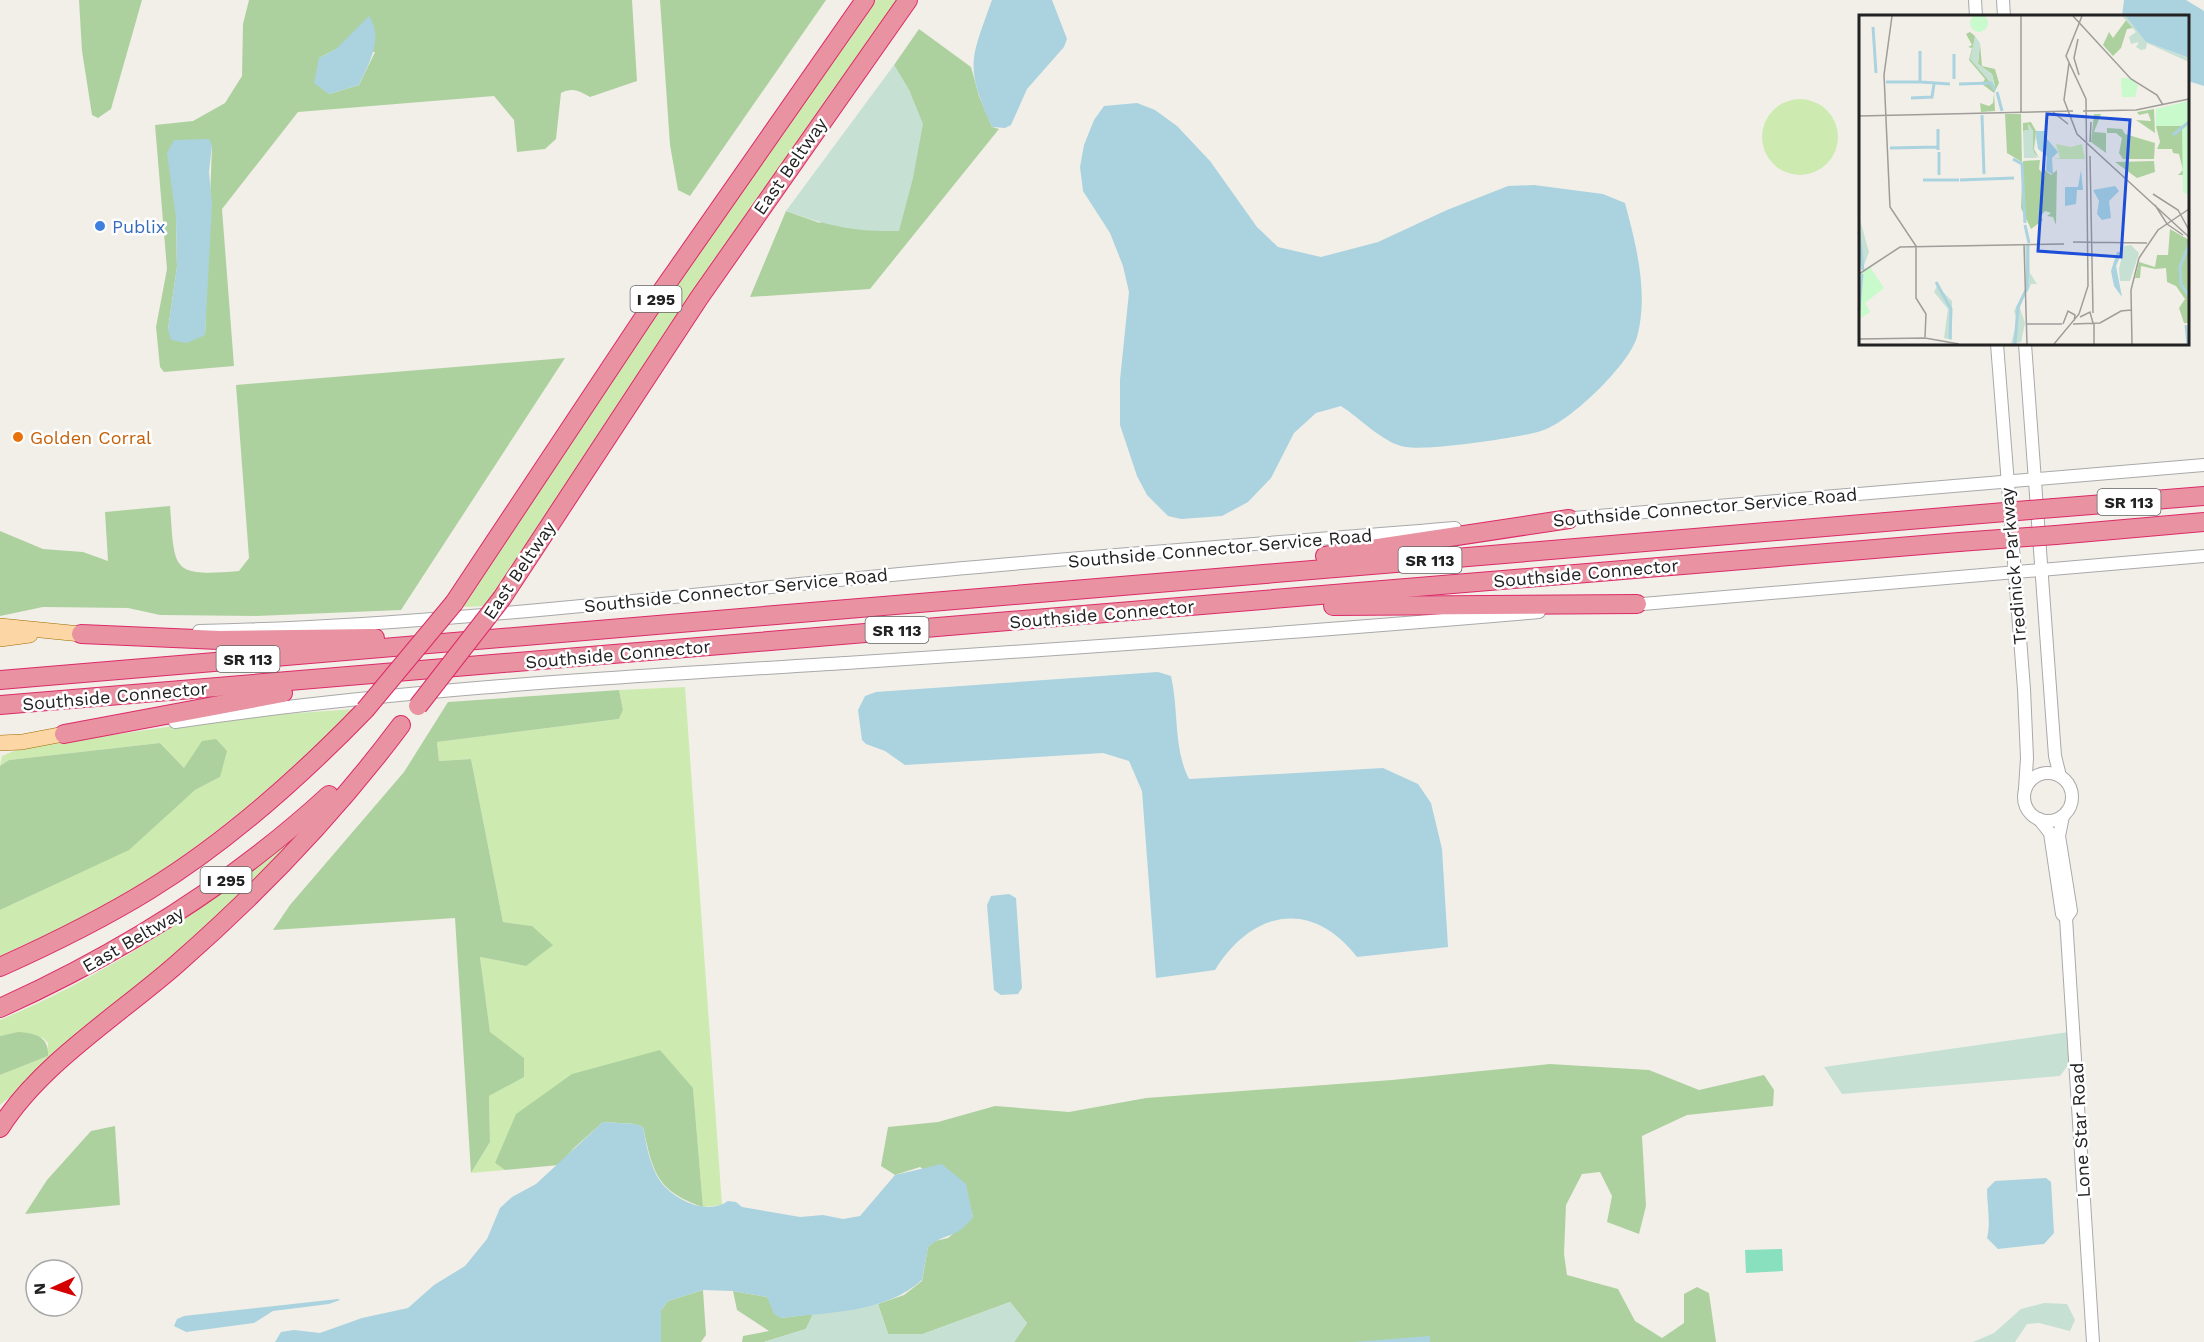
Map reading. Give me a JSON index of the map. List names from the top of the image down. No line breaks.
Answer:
{"streets":{"highway":["East Beltway","I 295","SR 113","Southside Connector"],"street":["Southside Connector Service Road","Tredinick Parkway","Lone Star Road"]},"crossings":[["Southside Connector Service Road","Tredinick Parkway"],["Tredinick Parkway","Southside Connector"],["Tredinick Parkway","Lone Star Road"]],"places":["Publix","Golden Corral"],"north":"left"}
